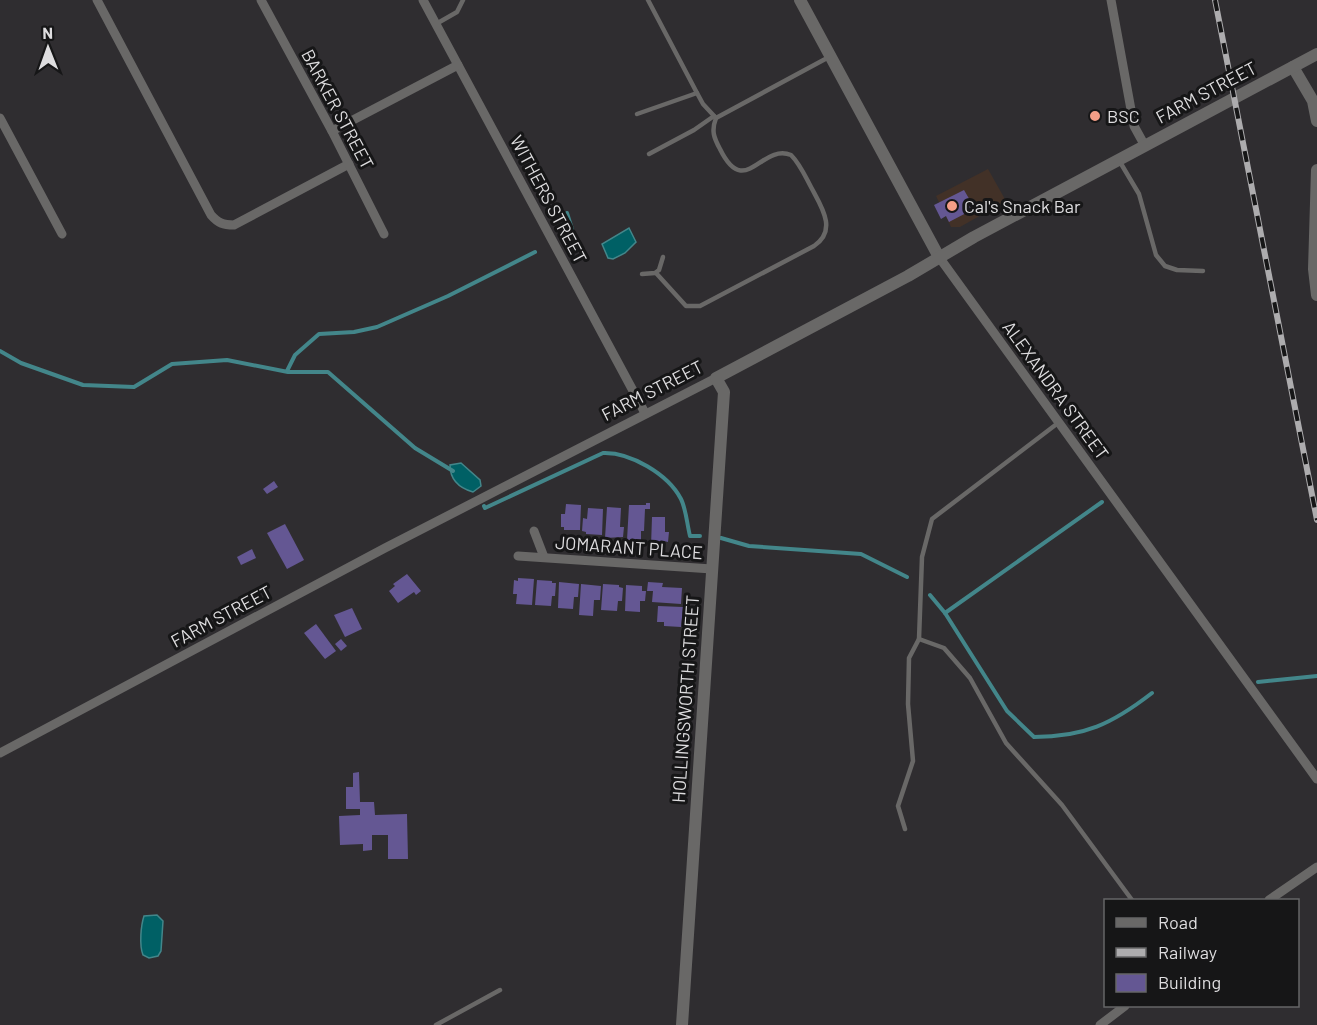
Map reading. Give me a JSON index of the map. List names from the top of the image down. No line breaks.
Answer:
{"streets":{"street":["FARM STREET","BARKER STREET","WITHERS STREET","ALEXANDRA STREET","JOMARANT PLACE","HOLLINGSWORTH STREET"]},"crossings":[["FARM STREET","WITHERS STREET"],["FARM STREET","ALEXANDRA STREET"],["FARM STREET","HOLLINGSWORTH STREET"],["JOMARANT PLACE","HOLLINGSWORTH STREET"]],"places":["BSC","Cal's Snack Bar"],"legend":["Road","Railway","Building"],"north":"top"}
